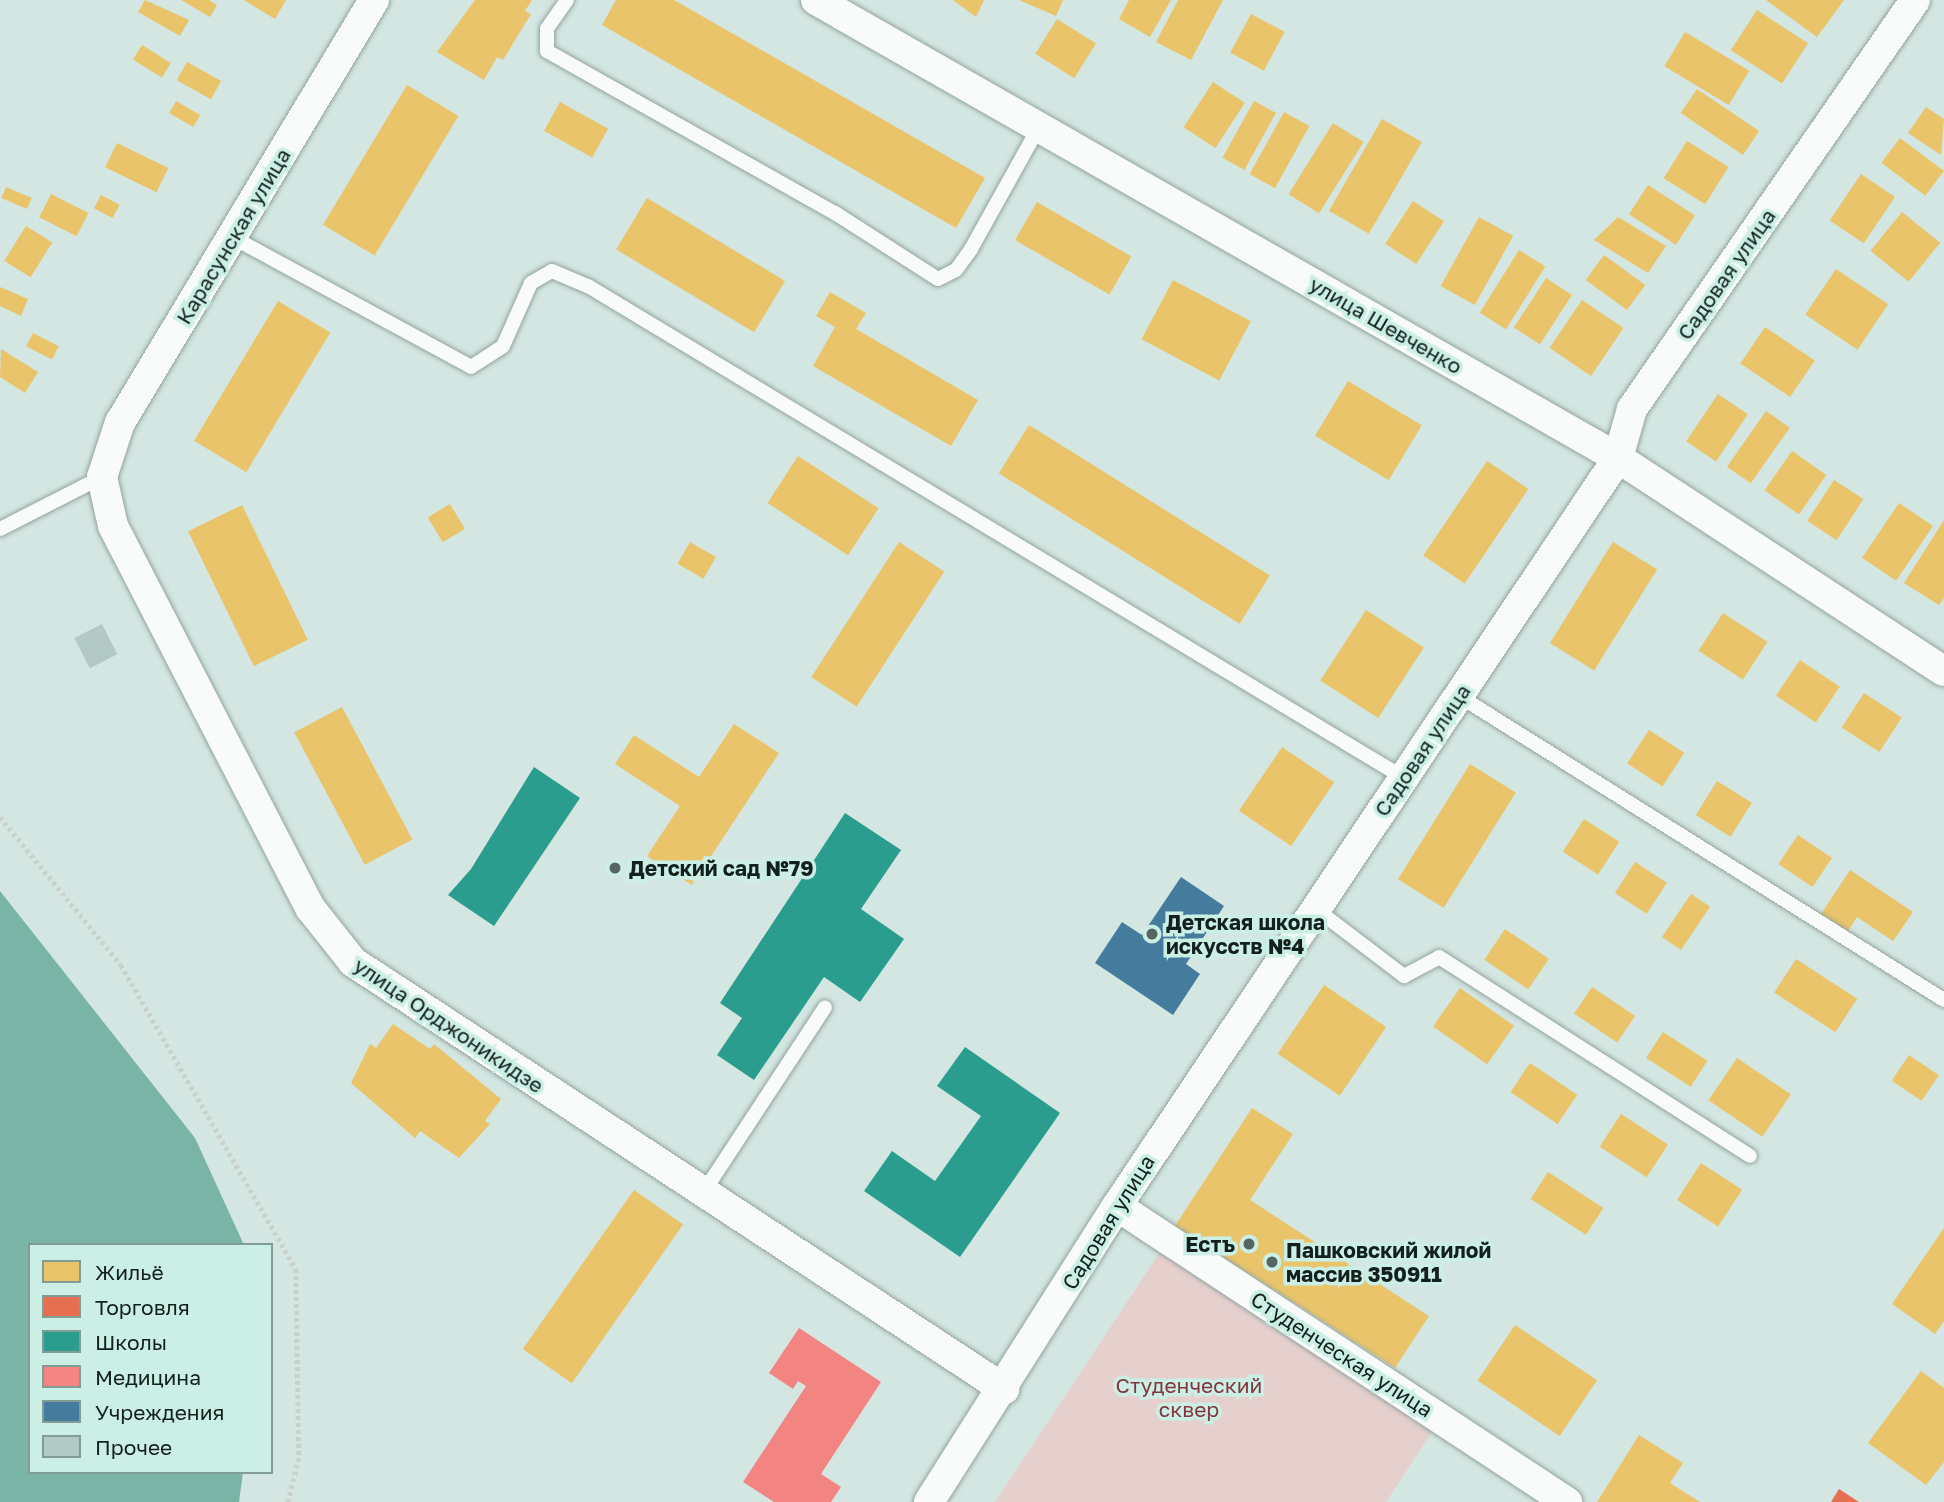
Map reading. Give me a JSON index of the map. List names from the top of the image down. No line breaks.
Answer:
{"streets":{"street":["Карасунская улица","Садовая улица","улица Шевченко","улица Орджоникидзе","Студенческая улица"]},"crossings":[["Карасунская улица","улица Орджоникидзе"],["Садовая улица","улица Шевченко"],["Садовая улица","улица Орджоникидзе"],["Садовая улица","Студенческая улица"]],"parks":["Студенческий сквер"],"places":["Детский сад №79","Детская школа искусств №4","Естъ","Пашковский жилой массив 350911"],"legend":["Жильё","Торговля","Школы","Медицина","Учреждения","Прочее"]}
